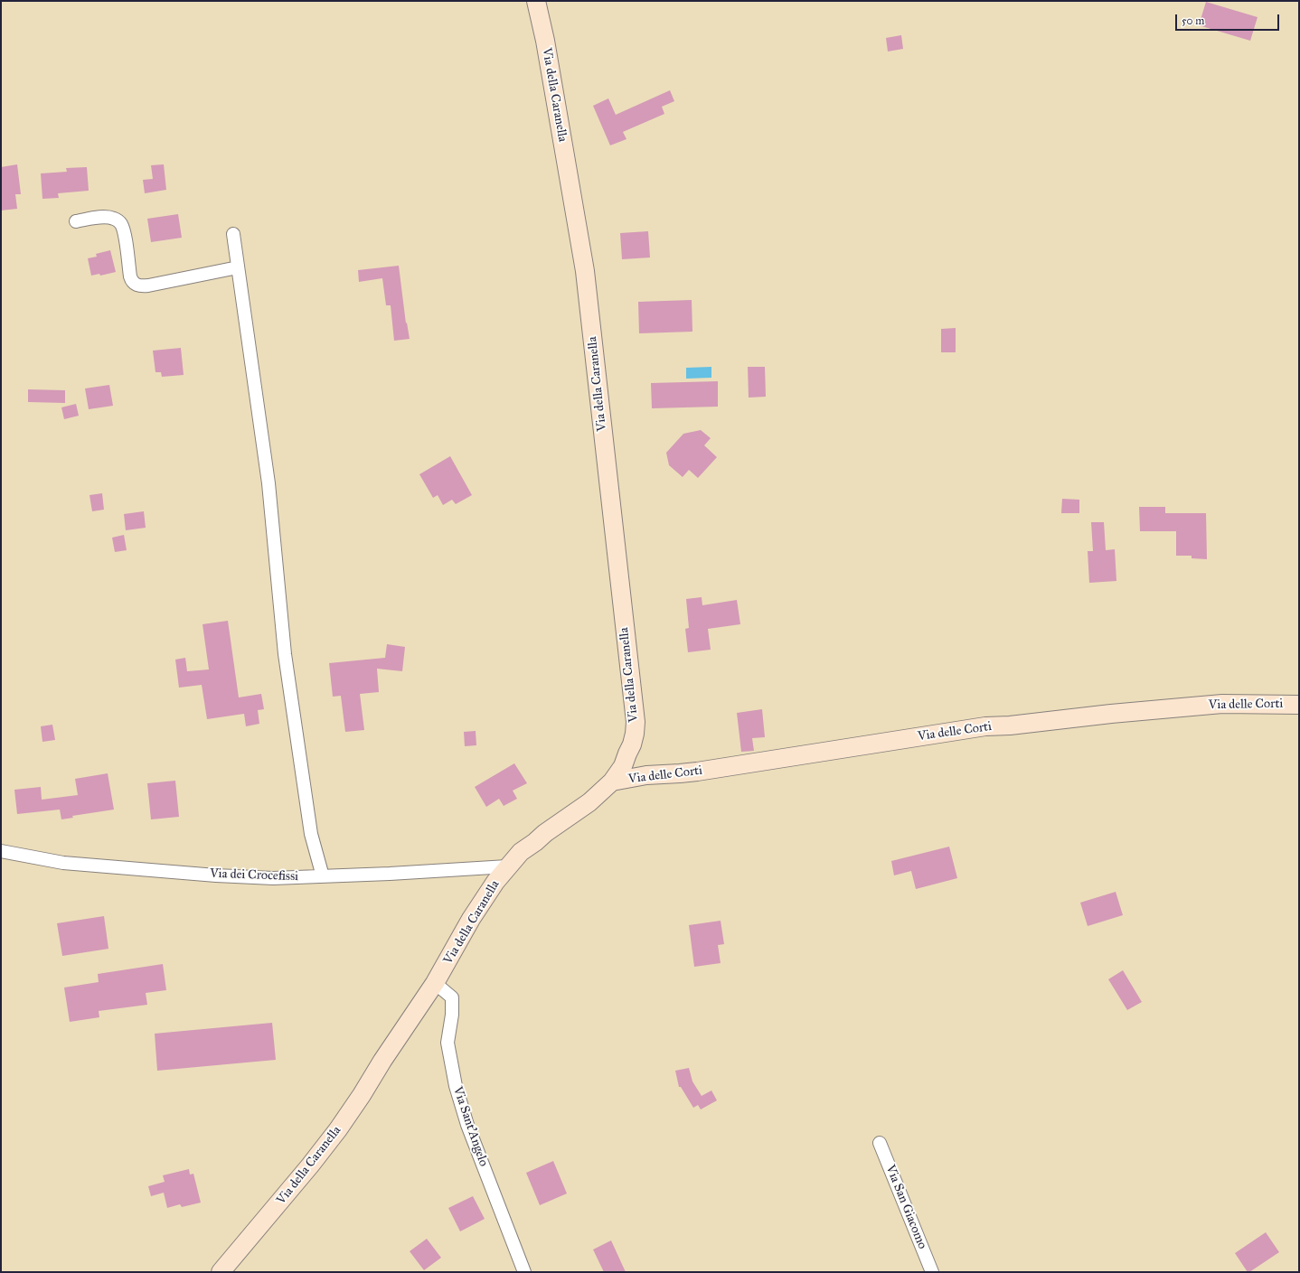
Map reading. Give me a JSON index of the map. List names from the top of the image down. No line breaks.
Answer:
{"streets":{"main road":["Via della Caranella","Via delle Corti"],"street":["Via dei Crocefissi","Via Sant'Angelo","Via San Giacomo"]},"crossings":[["Via della Caranella","Via delle Corti"],["Via della Caranella","Via dei Crocefissi"],["Via della Caranella","Via Sant'Angelo"]],"scale_bar":"50 m"}
